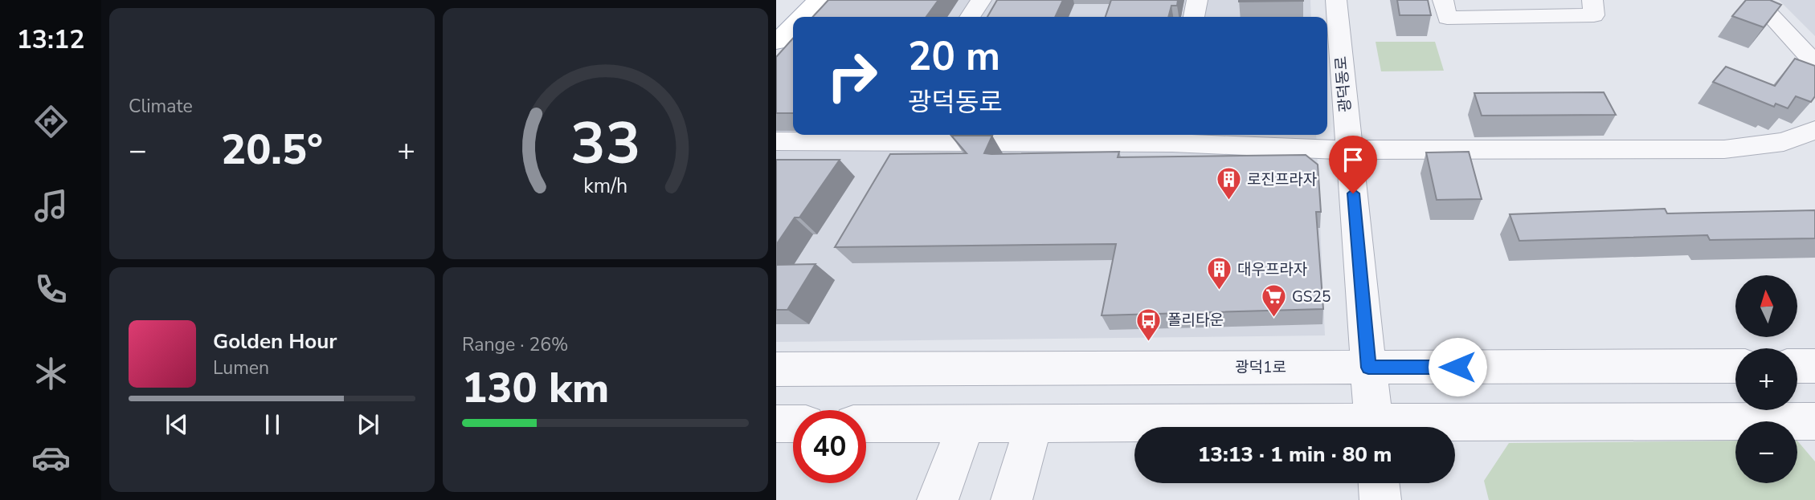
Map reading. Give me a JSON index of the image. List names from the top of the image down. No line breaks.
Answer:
{"streets":{"street":["광덕동로","광덕1로"]},"crossings":[["광덕동로","광덕1로"]],"places":{"building":["로진프라자","대우프라자"],"supermarket":["GS25"],"bus stop":["폴리타운"]},"north":"top","page":{"tabs":"13:12","tile":["Climate",["Range · 26%","130 km"]],"turn":["20 m","광덕동로"],"heat":["−","20.5°","+"],"map_buttons":["+","−"],"song":["Golden Hour","Lumen"],"limit":"40","trip":"13:13 · 1 min · 80 m","gauge":["33","km/h"]}}
